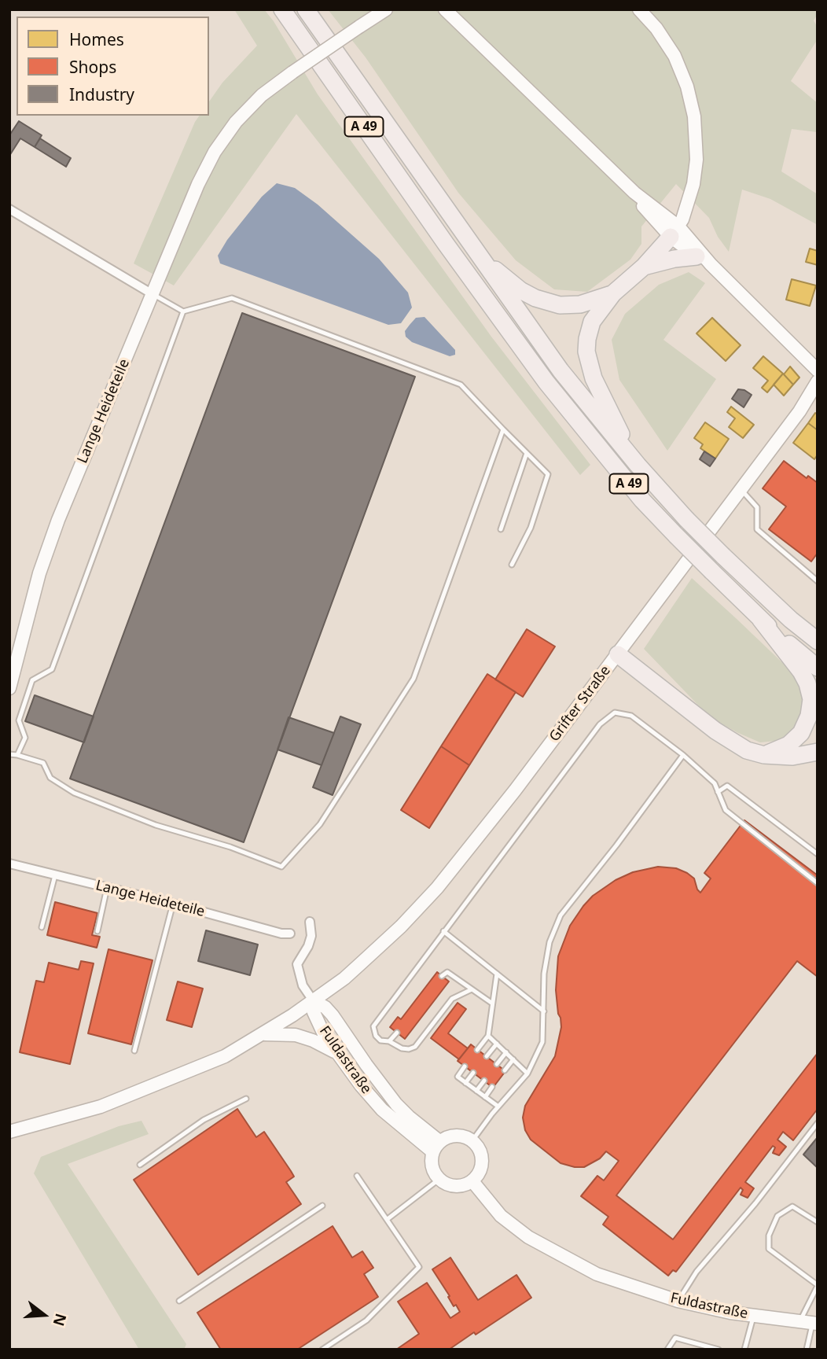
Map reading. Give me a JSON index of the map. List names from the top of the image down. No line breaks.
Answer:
{"streets":{"highway":["A 49"],"street":["Lange Heideteile","Grifter Straße","Fuldastraße"]},"crossings":[["Grifter Straße","Fuldastraße"]],"legend":["Homes","Shops","Industry"],"north":"right"}
